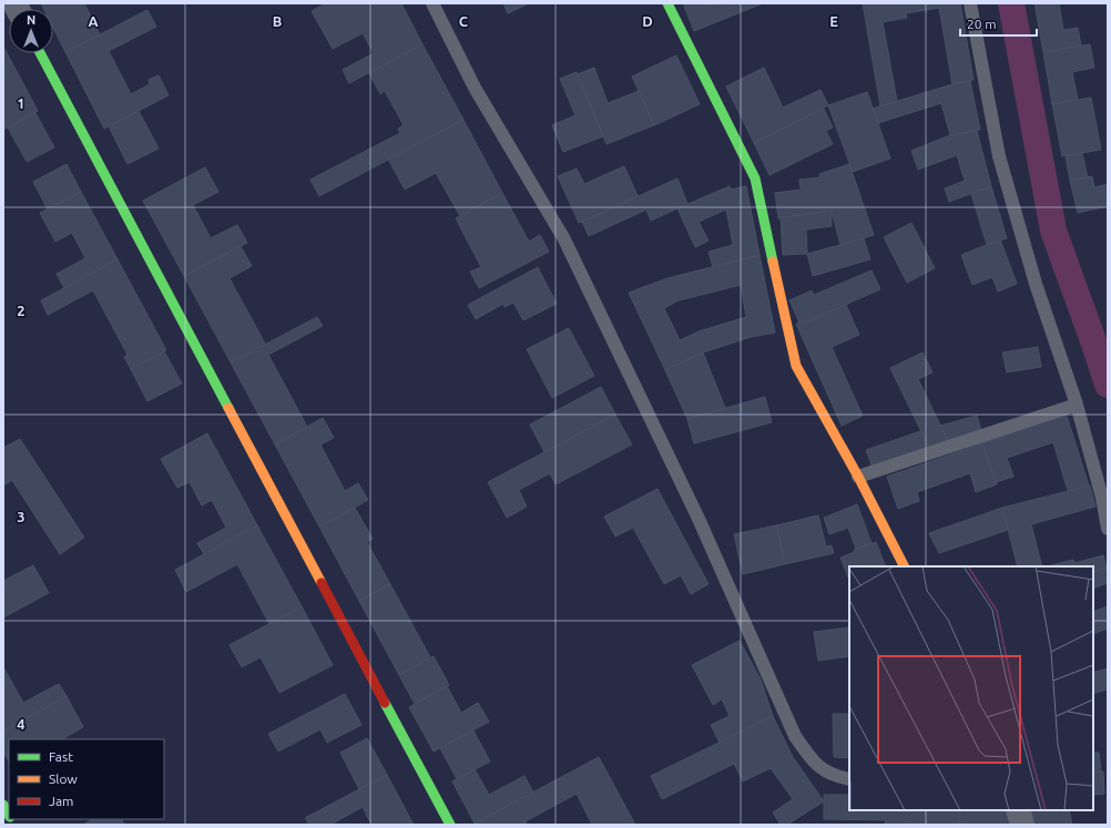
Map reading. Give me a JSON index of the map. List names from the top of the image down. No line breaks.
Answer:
{"legend":["Fast","Slow","Jam"],"scale_bar":"20 m","north":"top","grid":{"columns":["A","B","C","D","E"],"rows":["1","2","3","4"]}}
